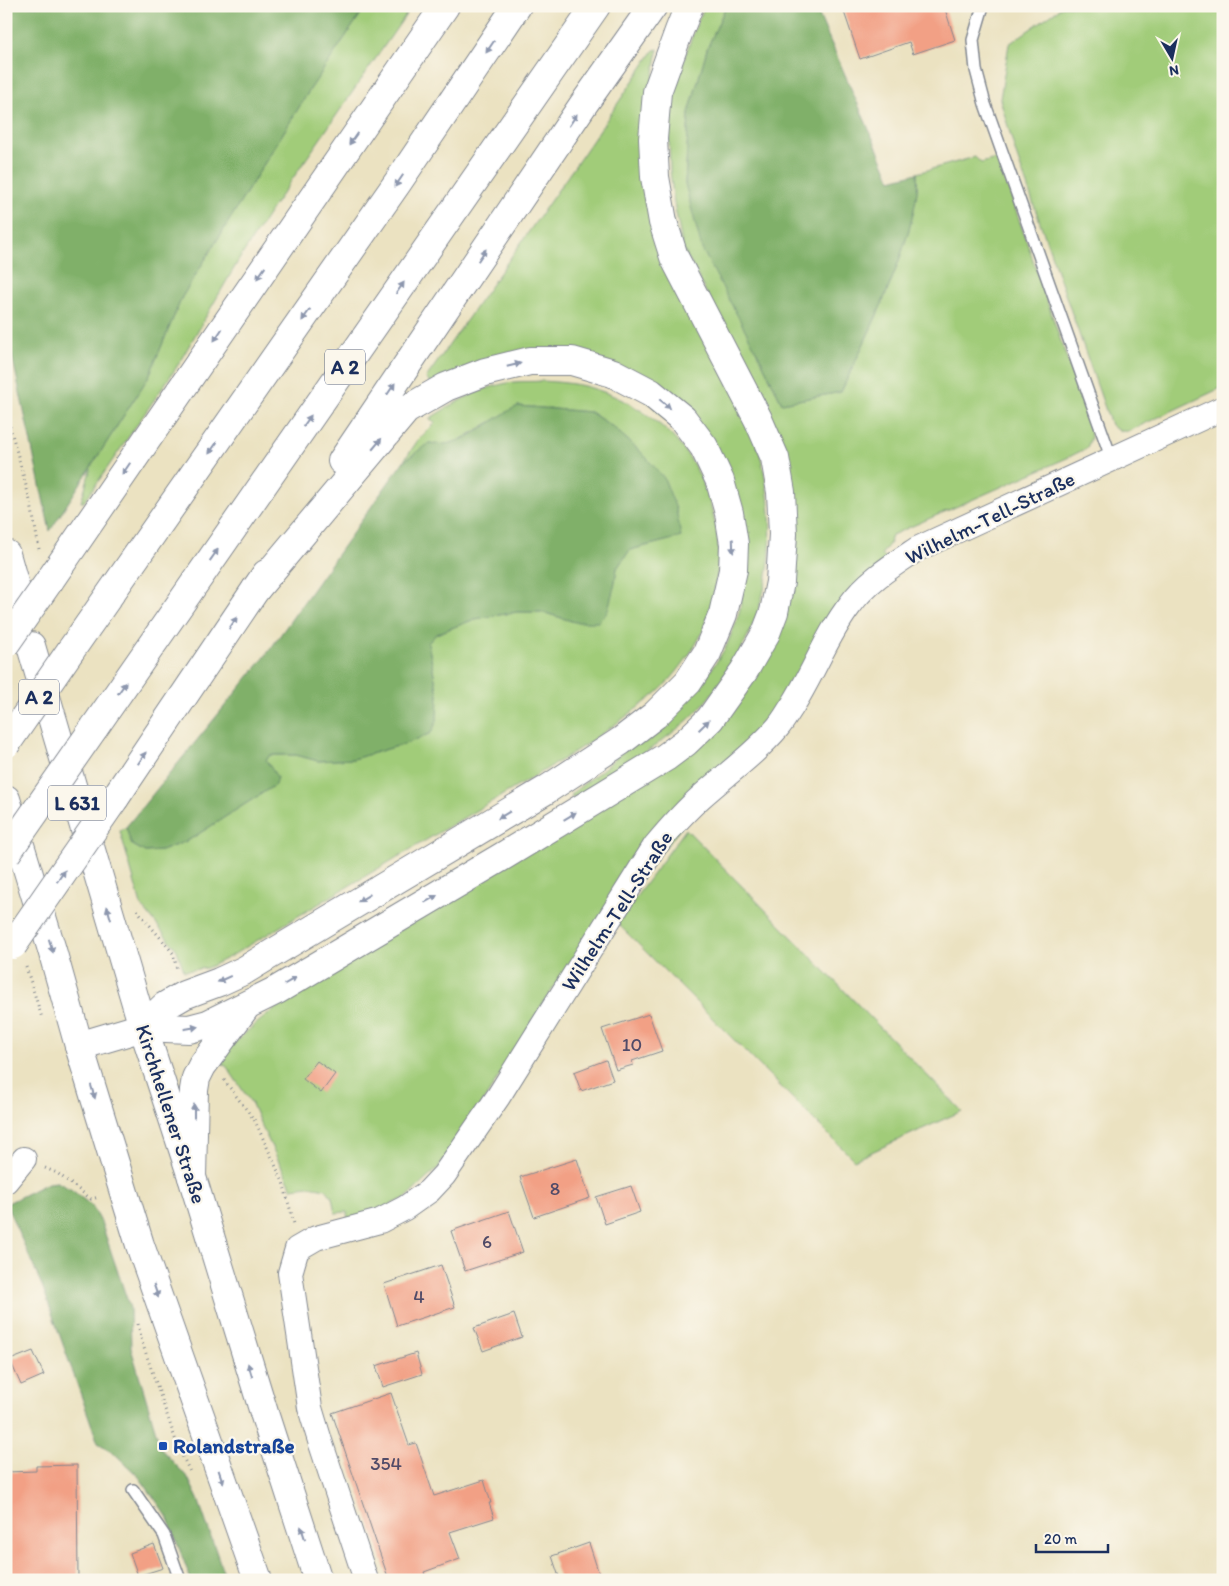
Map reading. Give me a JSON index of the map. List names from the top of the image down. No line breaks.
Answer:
{"streets":{"main road":["A 2","L 631","Kirchhellener Straße"],"street":["Wilhelm-Tell-Straße"]},"crossings":[["Wilhelm-Tell-Straße","Kirchhellener Straße"]],"one_way":["Kirchhellener Straße"],"places":{"transit":["Rolandstraße"]},"house_numbers":["10","8","6","4","354"],"scale_bar":"20 m","north":"bottom"}
